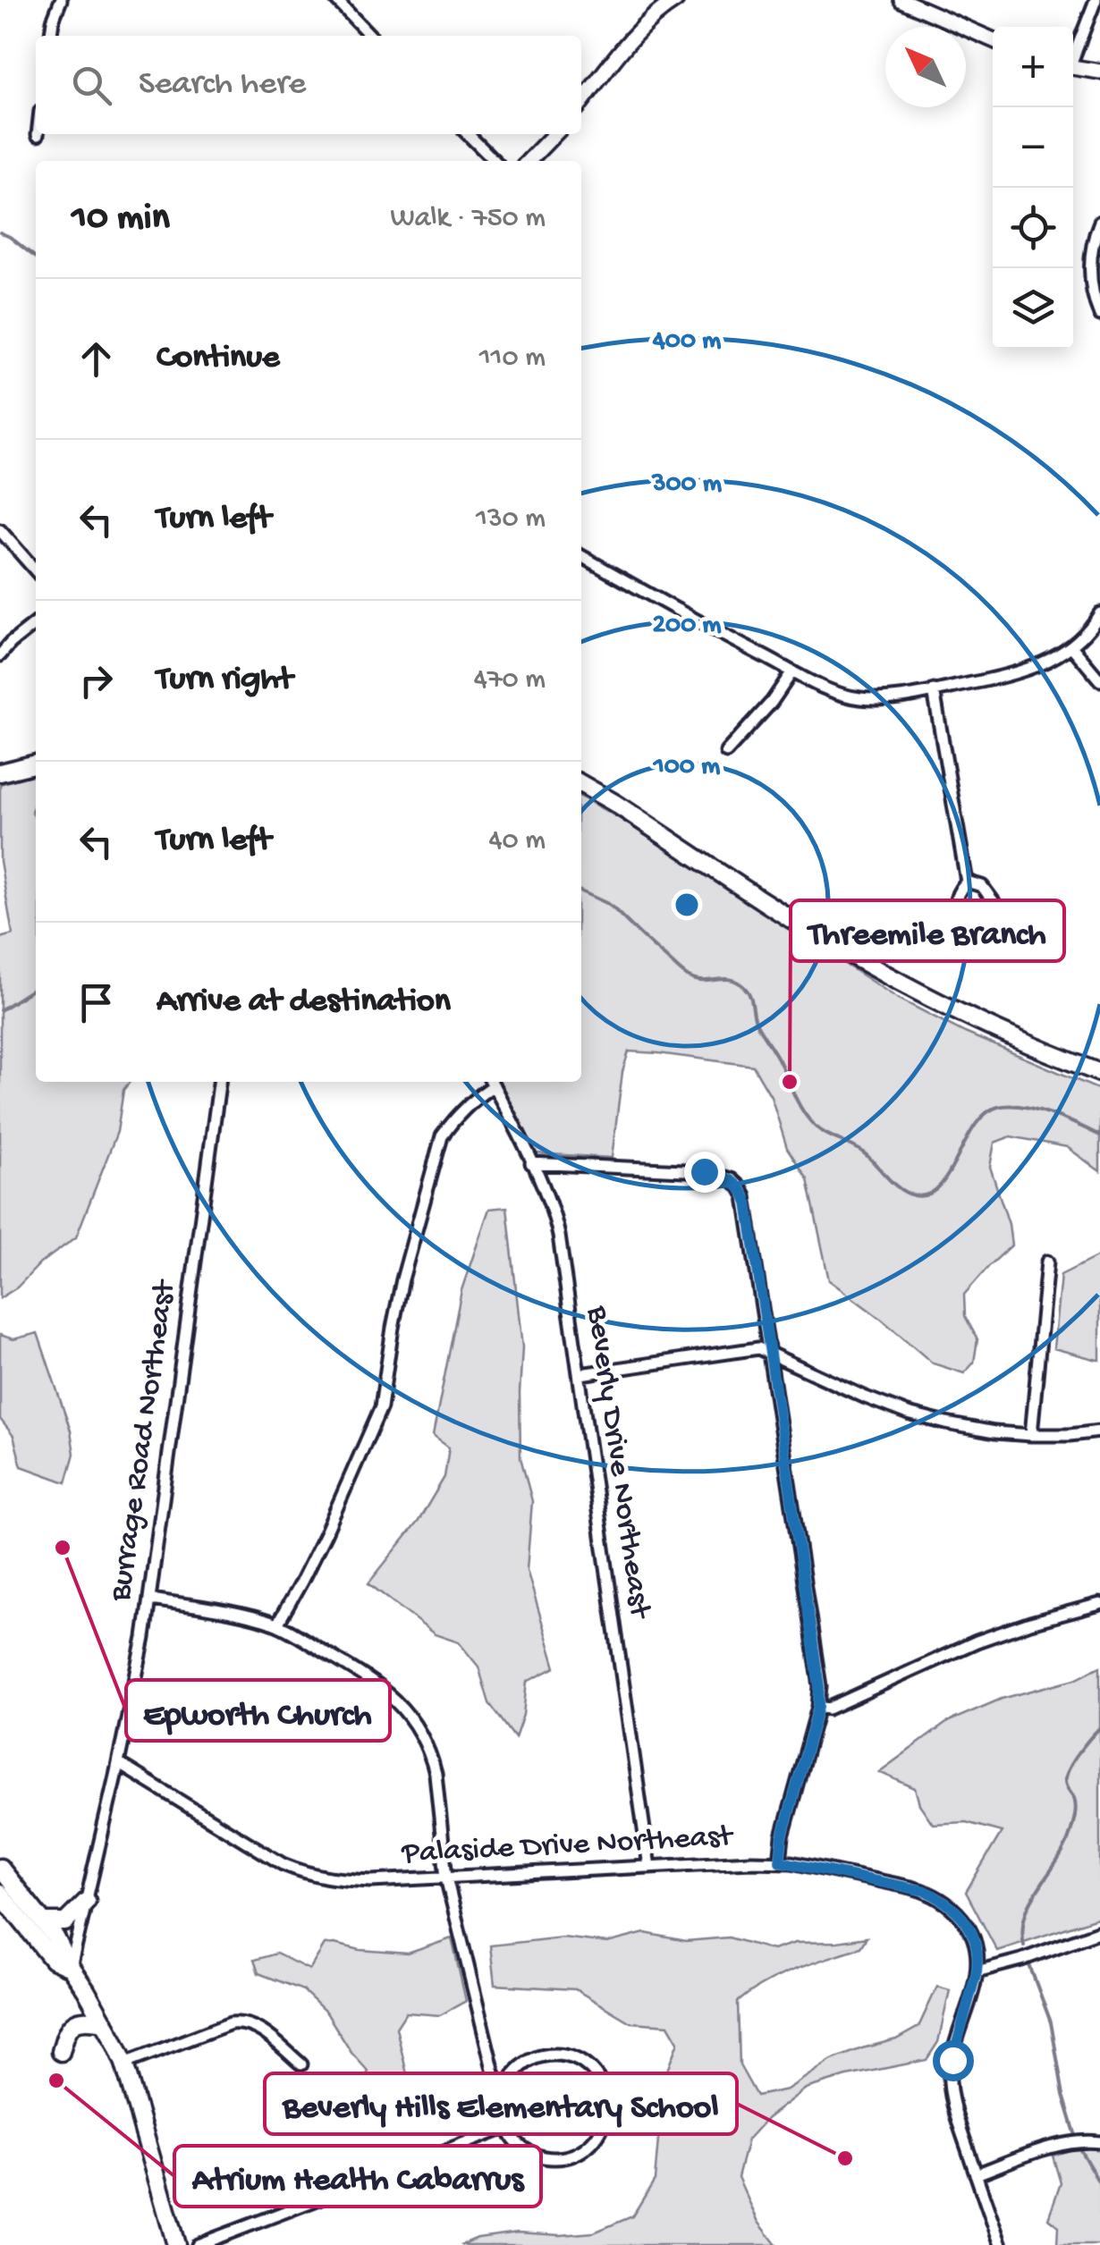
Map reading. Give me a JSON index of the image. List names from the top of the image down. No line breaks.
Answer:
{"streets":{"street":["Burrage Road Northeast","Beverly Drive Northeast","Palaside Drive Northeast"]},"crossings":[["Burrage Road Northeast","Palaside Drive Northeast"],["Beverly Drive Northeast","Palaside Drive Northeast"]],"places":["Threemile Branch","Epworth Church","Atrium Health Cabarrus","Beverly Hills Elementary School"],"north":"top left","page":{"map_buttons":["+","−"],"search":"Search here","heading":["10 min","Walk · 750 m"],"list":[["Continue","110 m"],["Turn left","130 m"],["Turn right","470 m"],["Turn left","40 m"],"Arrive at destination"]},"rings":["400 m","300 m","200 m","100 m"]}
